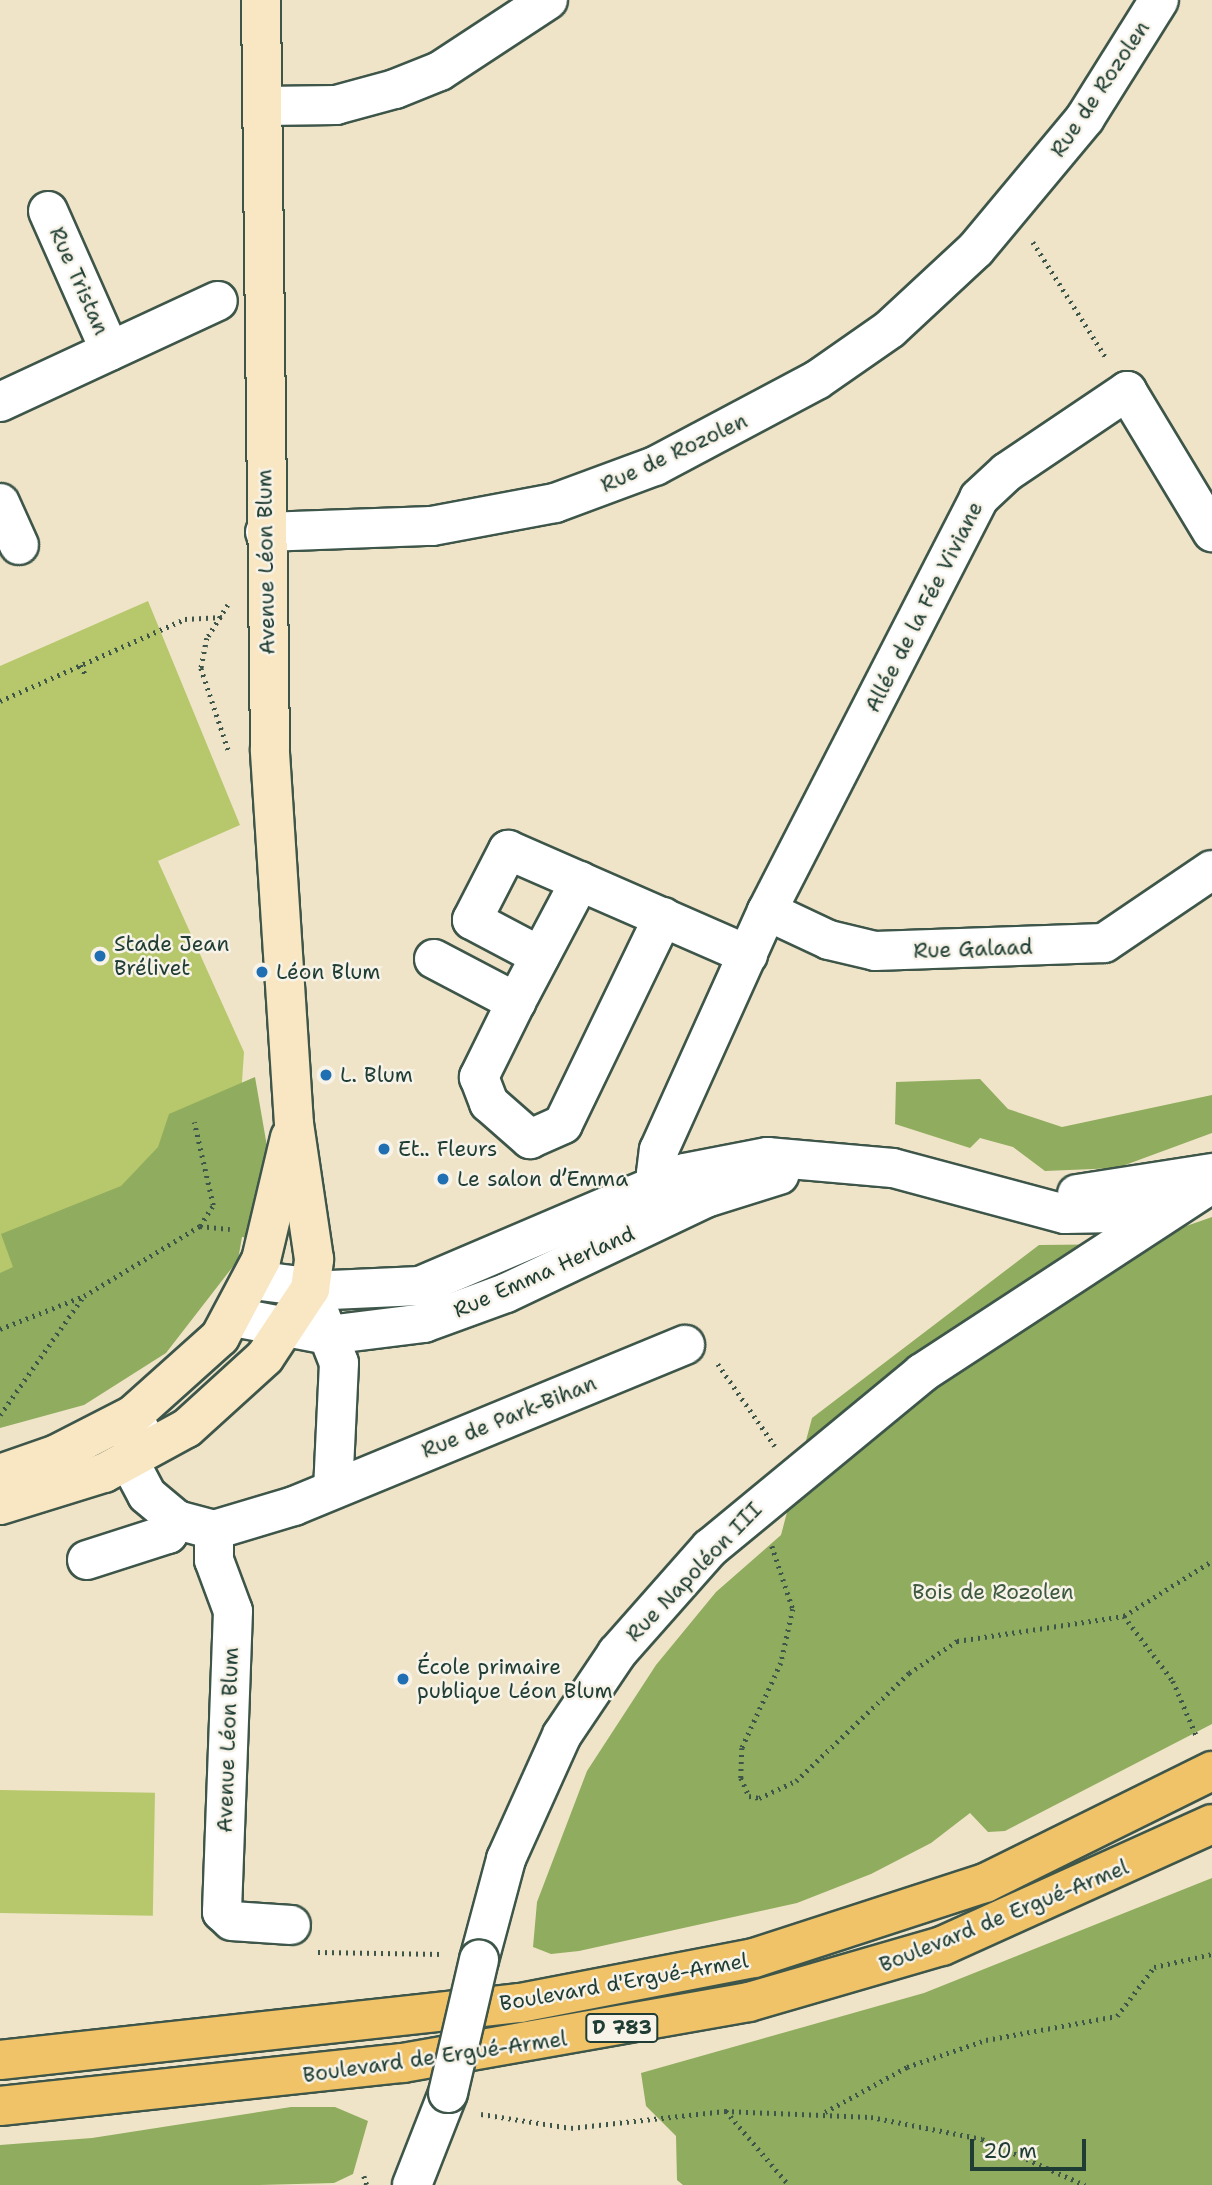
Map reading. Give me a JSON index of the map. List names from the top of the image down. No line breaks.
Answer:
{"streets":{"main road":["Avenue Léon Blum","Boulevard de Ergué-Armel","Boulevard d'Ergué-Armel","D 783"],"street":["Rue de Rozolen","Rue Tristan","Allée de la Fée Viviane","Rue Galaad","Rue Emma Herland","Rue de Park-Bihan","Rue Napoléon III"]},"crossings":[["Rue de Rozolen","Avenue Léon Blum"],["Avenue Léon Blum","Rue Emma Herland"],["Avenue Léon Blum","Rue de Park-Bihan"],["Allée de la Fée Viviane","Rue Galaad"],["Rue Emma Herland","Rue Napoléon III"]],"parks":["Bois de Rozolen"],"places":["Stade Jean Brélivet","Léon Blum","L. Blum","Et.. Fleurs","Le salon d’Emma","École primaire publique Léon Blum"],"scale_bar":"20 m"}
